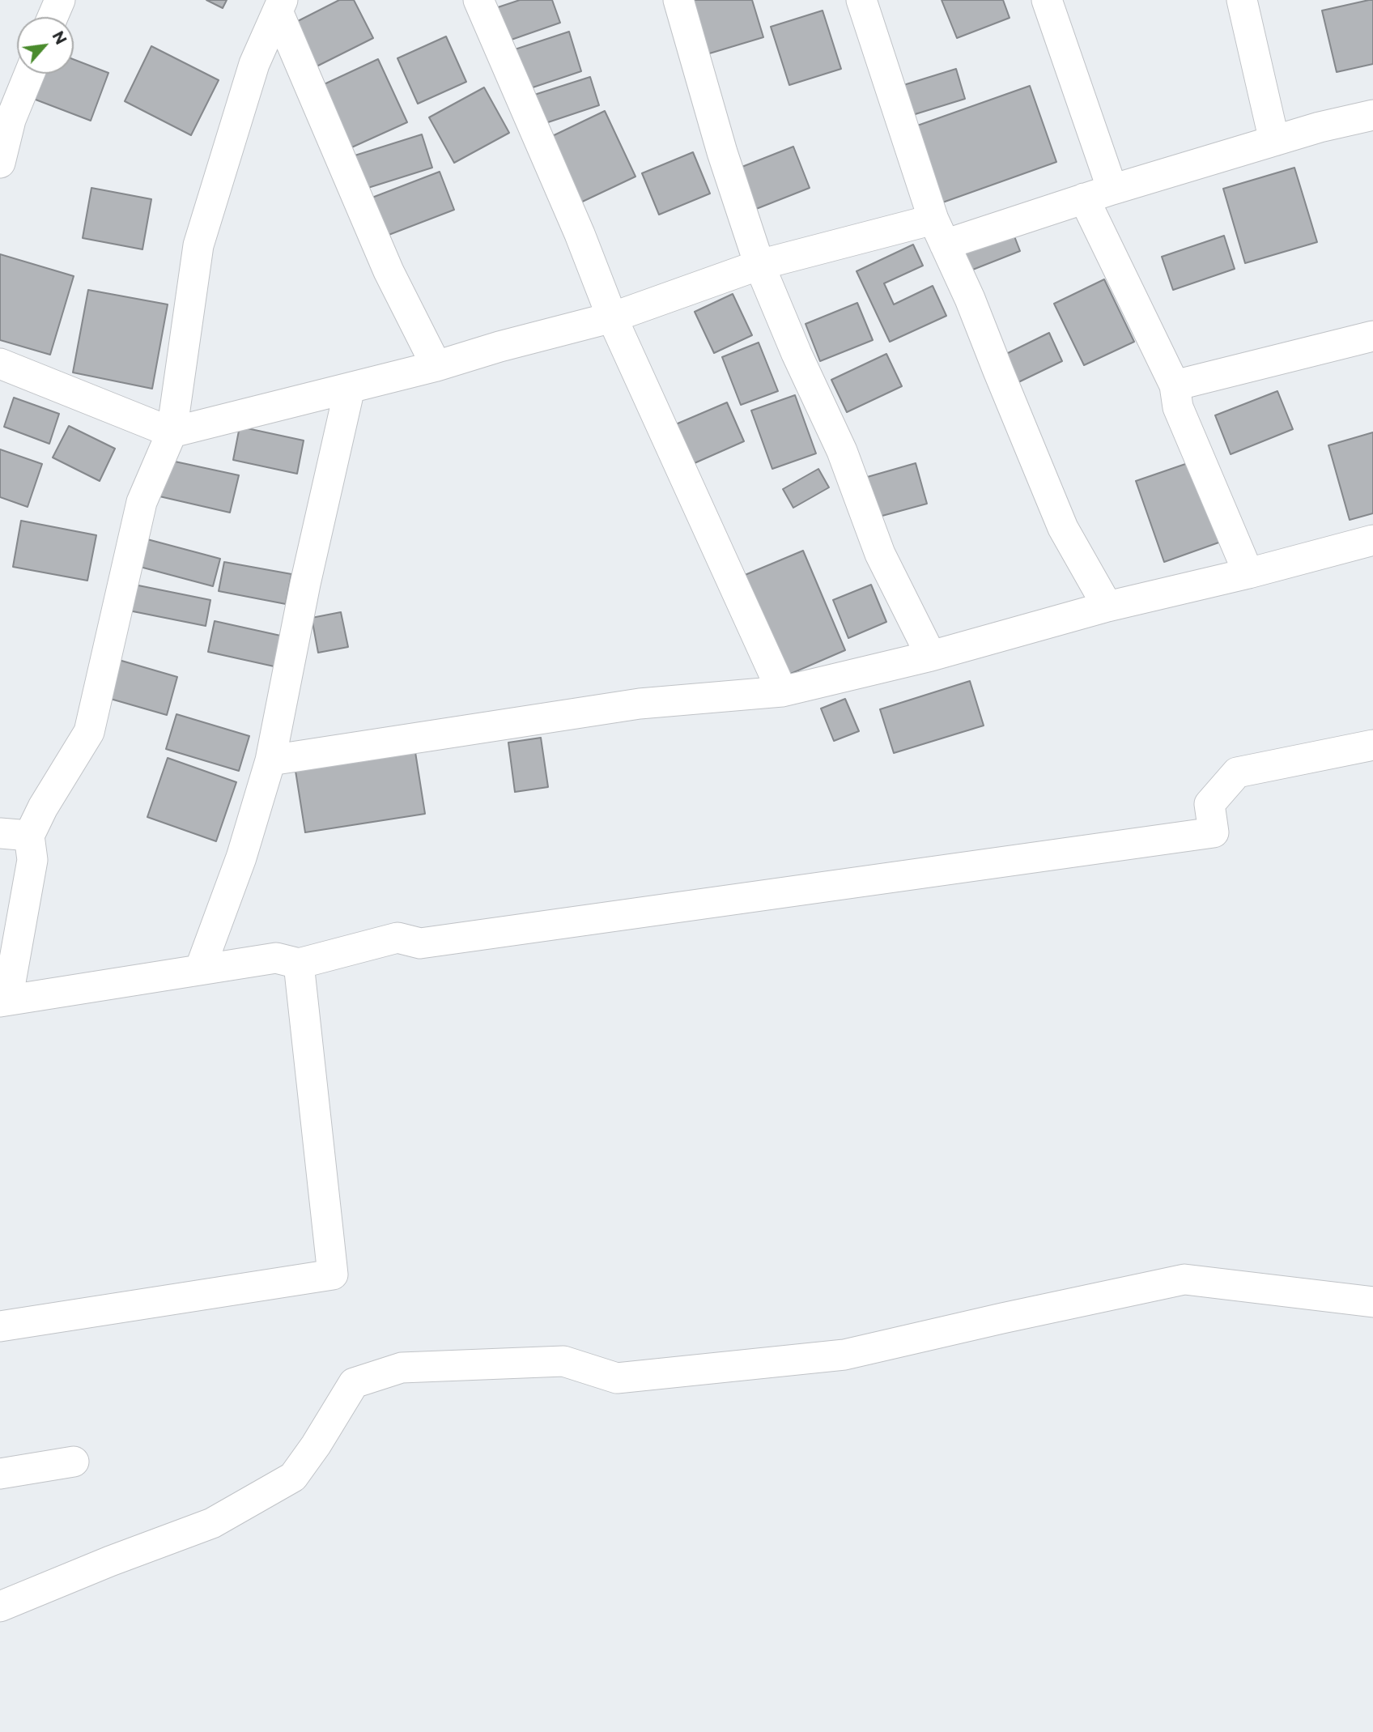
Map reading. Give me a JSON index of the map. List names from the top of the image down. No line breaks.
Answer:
{"north":"top right"}
